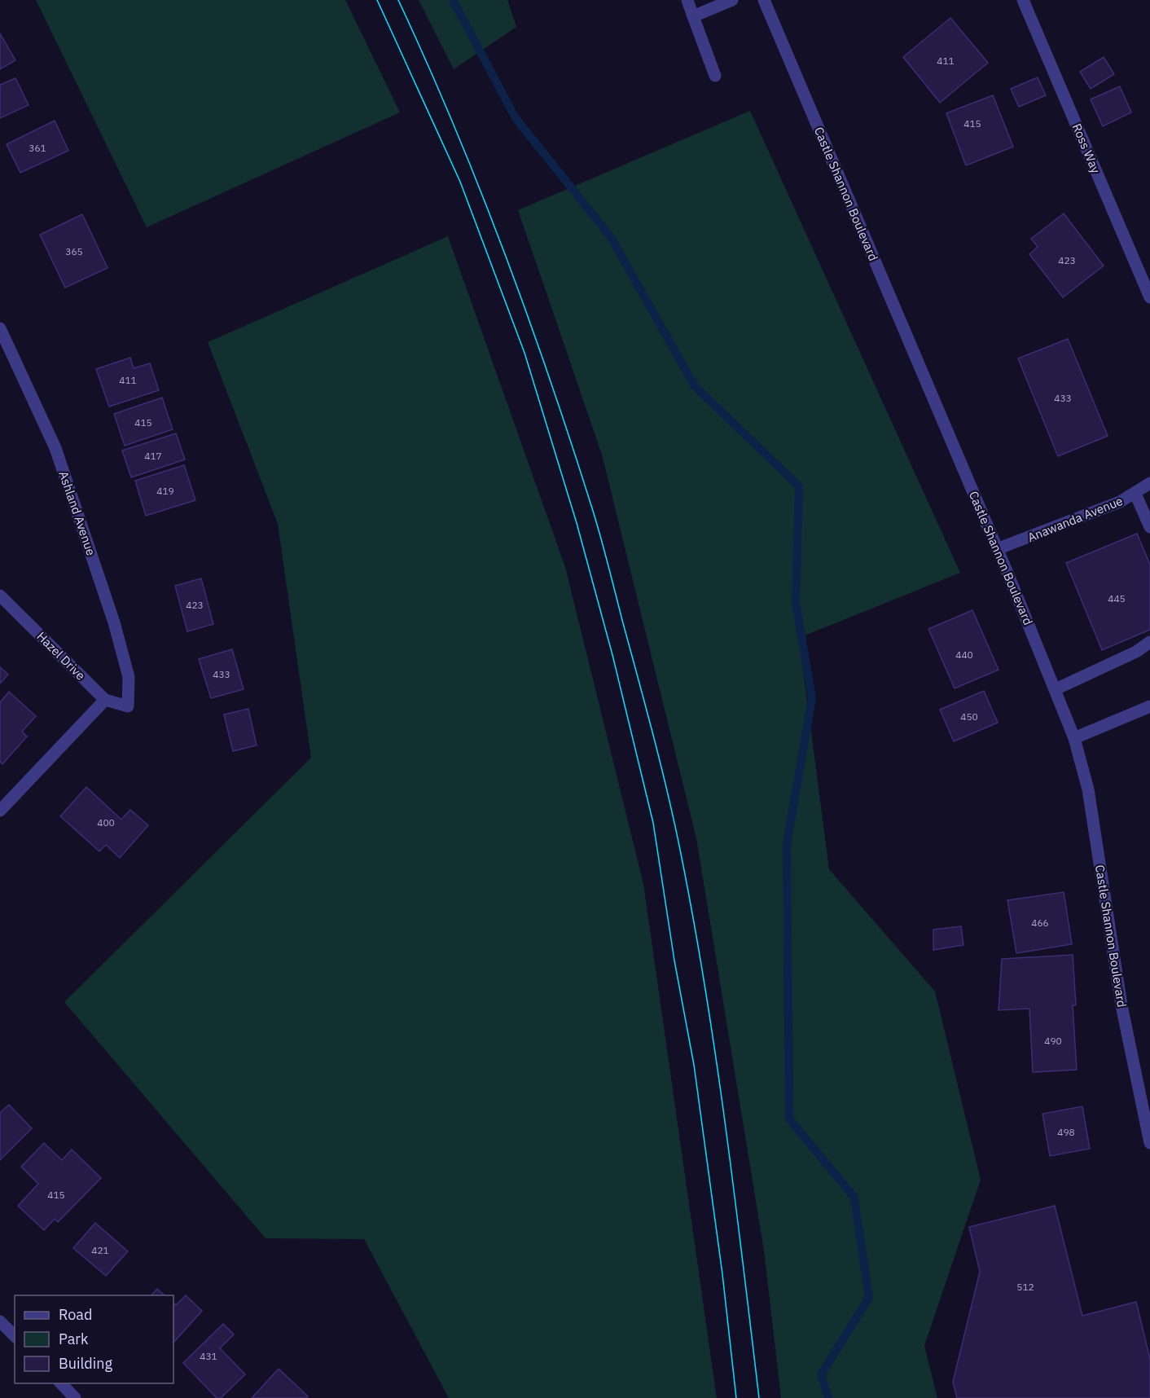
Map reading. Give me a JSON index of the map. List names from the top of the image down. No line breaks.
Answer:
{"streets":{"street":["Ross Way","Castle Shannon Boulevard","Ashland Avenue","Anawanda Avenue","Hazel Drive"]},"crossings":[["Castle Shannon Boulevard","Anawanda Avenue"],["Ashland Avenue","Hazel Drive"]],"house_numbers":["411","415","361","365","423","411","433","415","417","419","445","423","440","433","450","400","466","490","498","415","421","512","431"],"legend":["Road","Park","Building"]}
